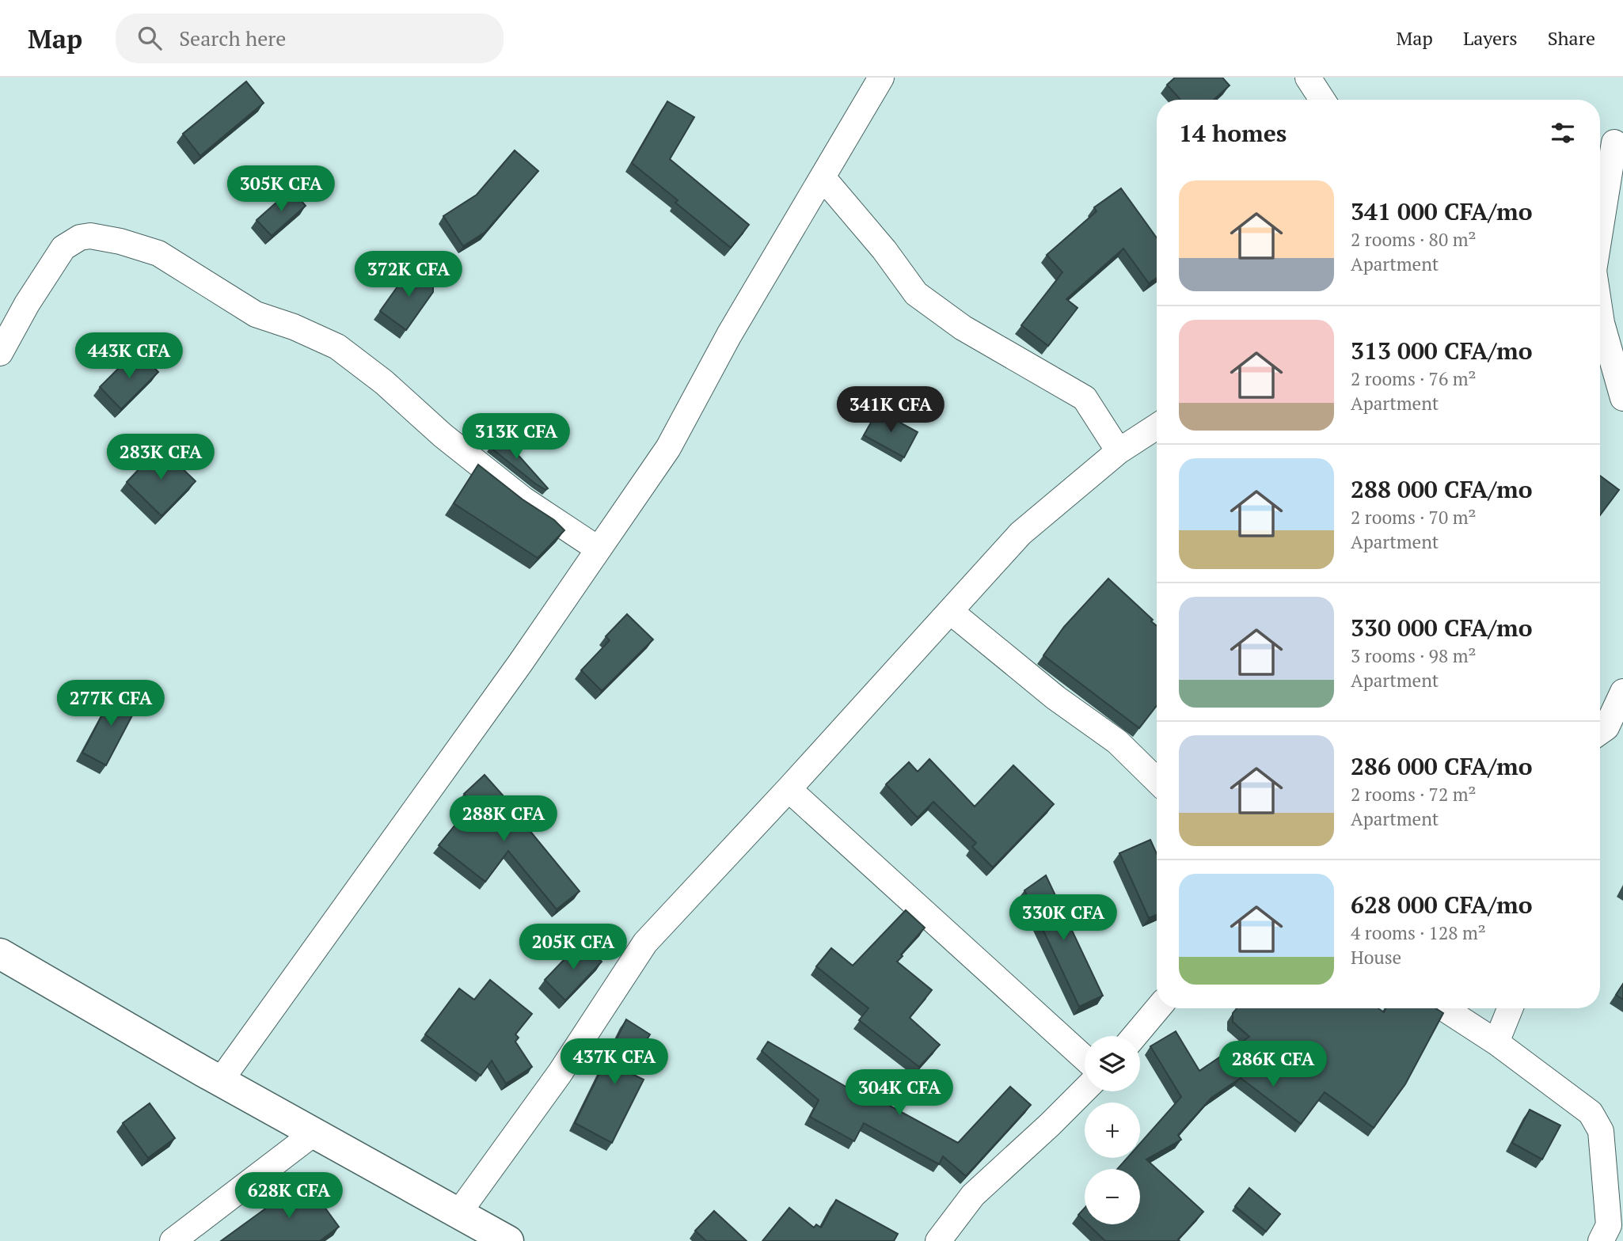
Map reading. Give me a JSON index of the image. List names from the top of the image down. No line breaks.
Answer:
{"page":{"header":"Map","search":"Search here","nav":["Map","Layers","Share"],"heading":"14 homes","price":["305K CFA","372K CFA","443K CFA","341K CFA","313K CFA","283K CFA","277K CFA","288K CFA","330K CFA","205K CFA","437K CFA","286K CFA","304K CFA","628K CFA"],"list":[{"name":"341 000 CFA/mo","note":"2 rooms · 80 m² · Apartment"},{"name":"313 000 CFA/mo","note":"2 rooms · 76 m² · Apartment"},{"name":"288 000 CFA/mo","note":"2 rooms · 70 m² · Apartment"},{"name":"330 000 CFA/mo","note":"3 rooms · 98 m² · Apartment"},{"name":"286 000 CFA/mo","note":"2 rooms · 72 m² · Apartment"},{"name":"628 000 CFA/mo","note":"4 rooms · 128 m² · House"}],"map_buttons":["+","−"]}}
